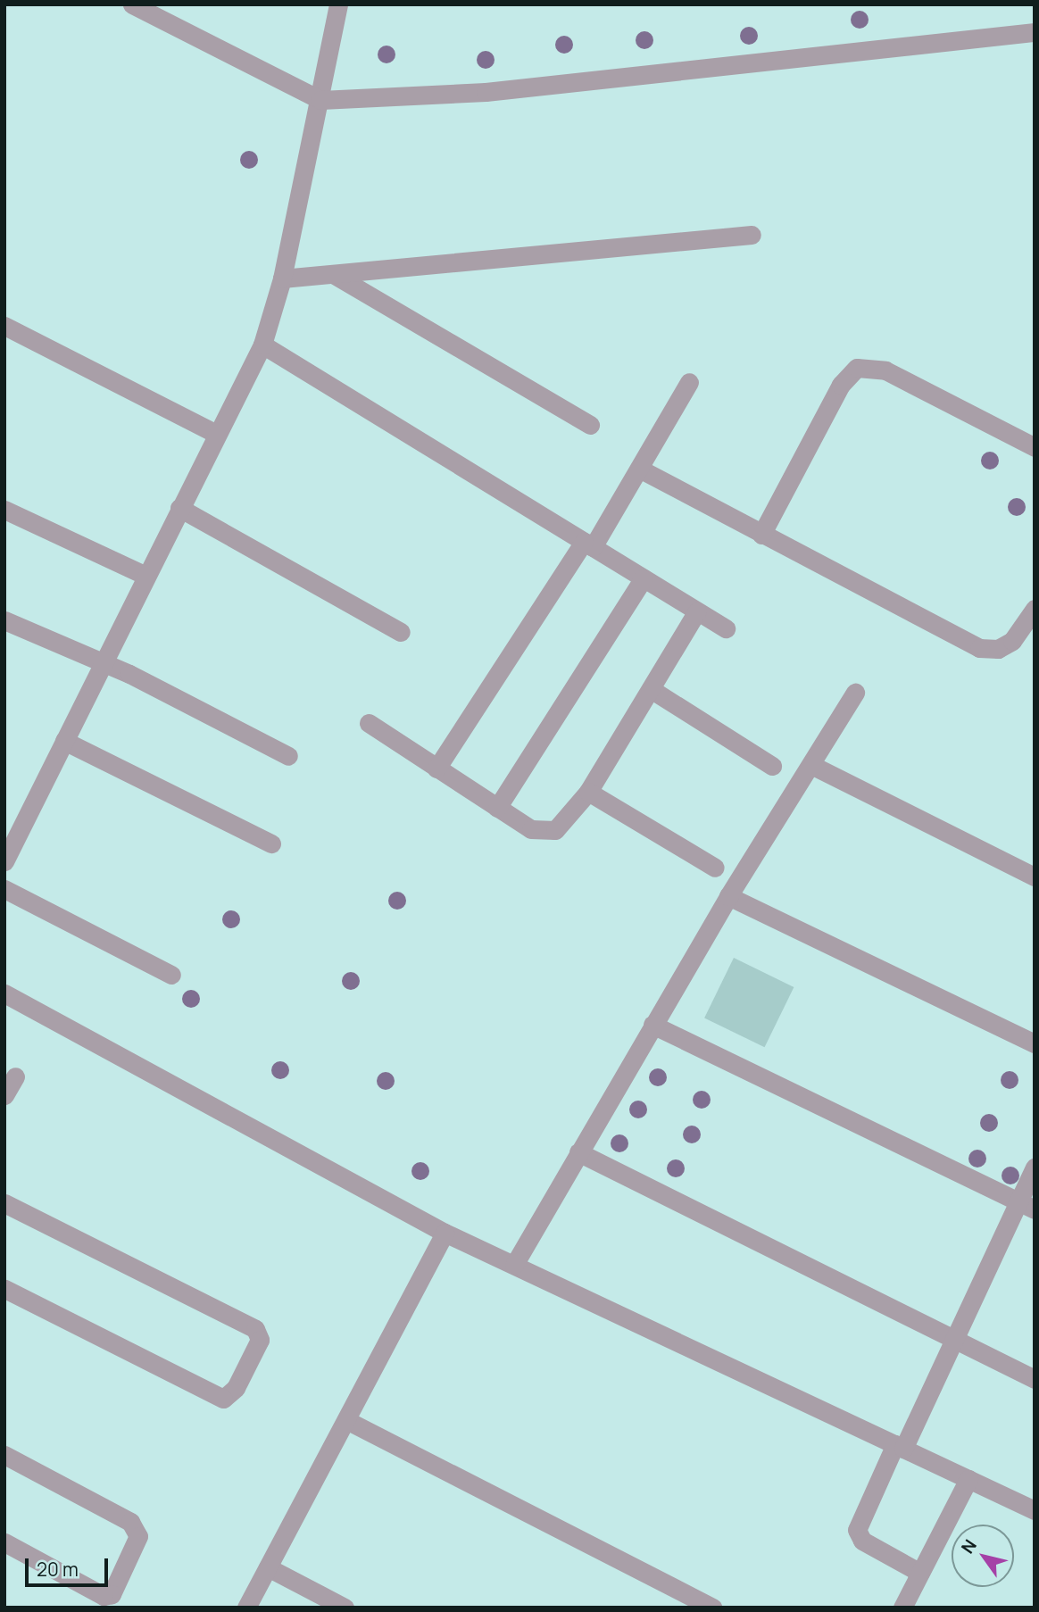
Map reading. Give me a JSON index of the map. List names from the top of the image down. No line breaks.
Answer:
{"scale_bar":"20 m","north":"top left"}
